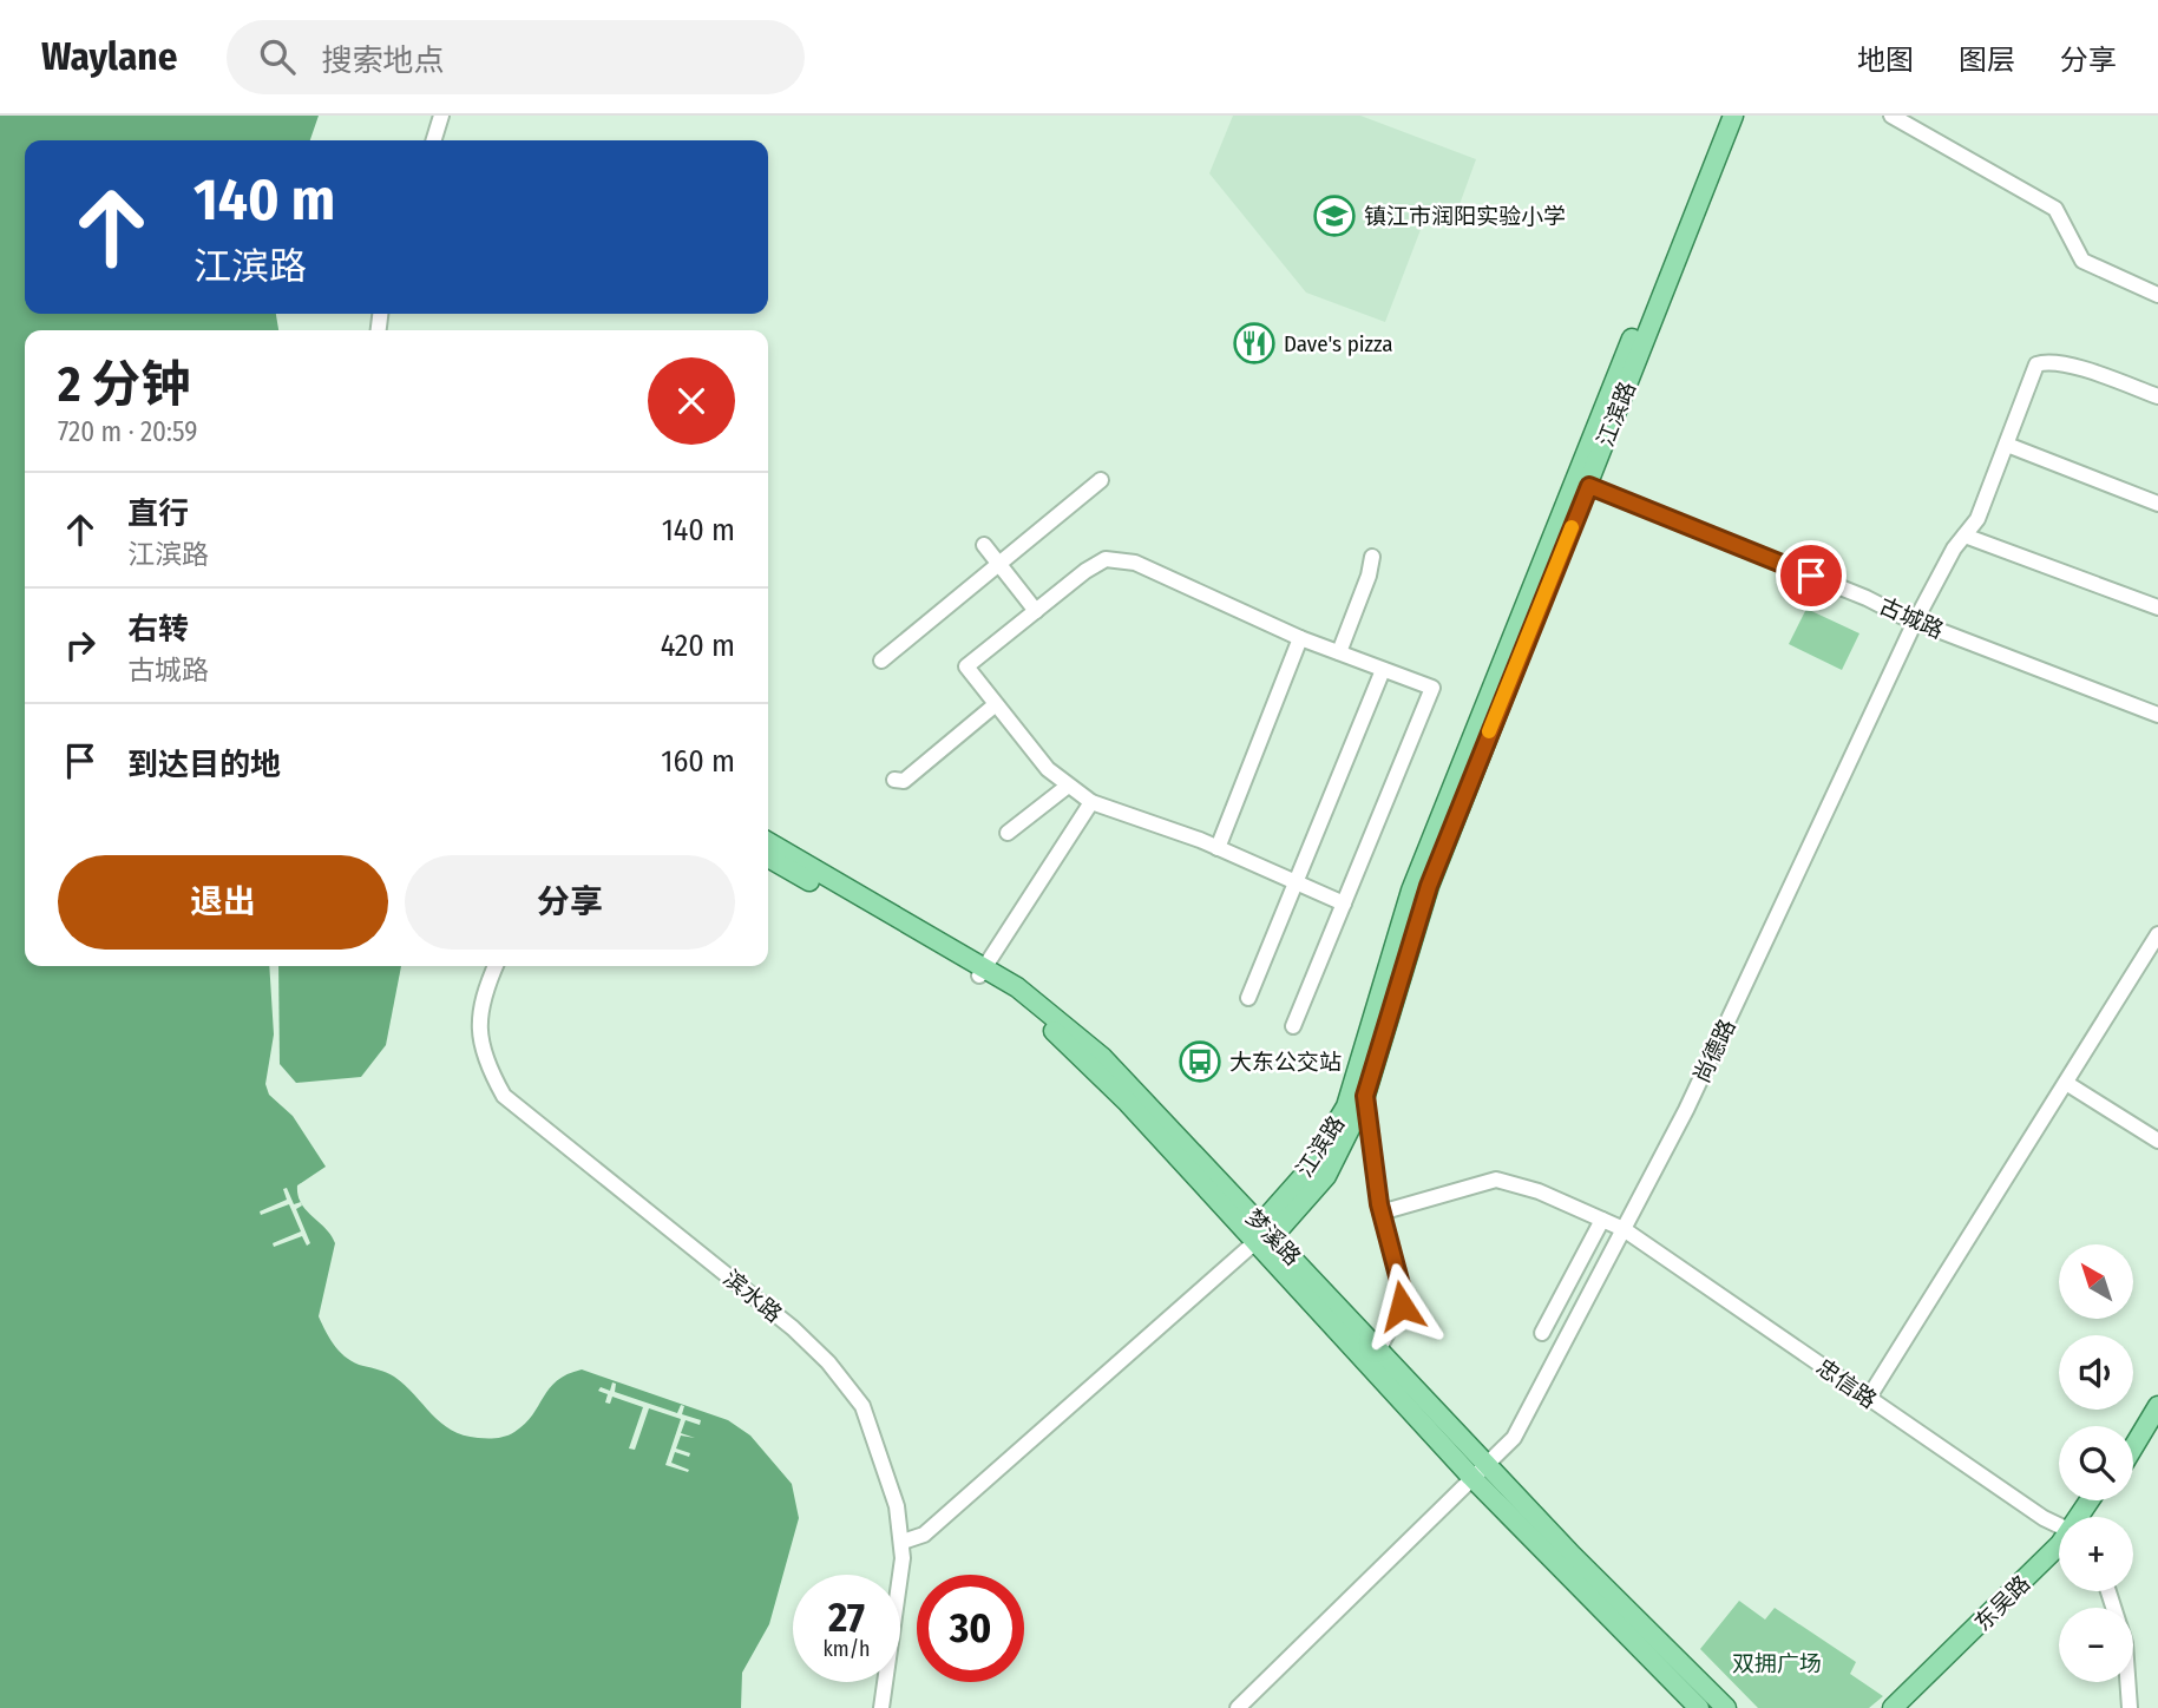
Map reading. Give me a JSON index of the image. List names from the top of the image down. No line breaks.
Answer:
{"streets":{"main road":["江滨路","梦溪路","东吴路"],"street":["古城路","尚德路","滨水路","忠信路"]},"crossings":[["江滨路","古城路"],["江滨路","梦溪路"],["江滨路","滨水路"],["古城路","尚德路"],["尚德路","梦溪路"],["尚德路","忠信路"]],"parks":["双拥广场"],"places":{"school or university":["镇江市润阳实验小学"],"restaurant":["Dave's pizza"],"bus stop":["大东公交站"]},"north":"top left","page":{"header":"Waylane","search":"搜索地点","nav":["地图","图层","分享"],"turn":["140 m","江滨路"],"heading":["2 分钟","720 m · 20:59"],"list":[{"name":"直行","note":"江滨路","value":"140 m"},{"name":"右转","note":"古城路","value":"420 m"},{"name":"到达目的地","value":"160 m"}],"buttons":["退出","分享"],"map_buttons":["+","−"],"speed":"27 km/h","limit":"30"}}
